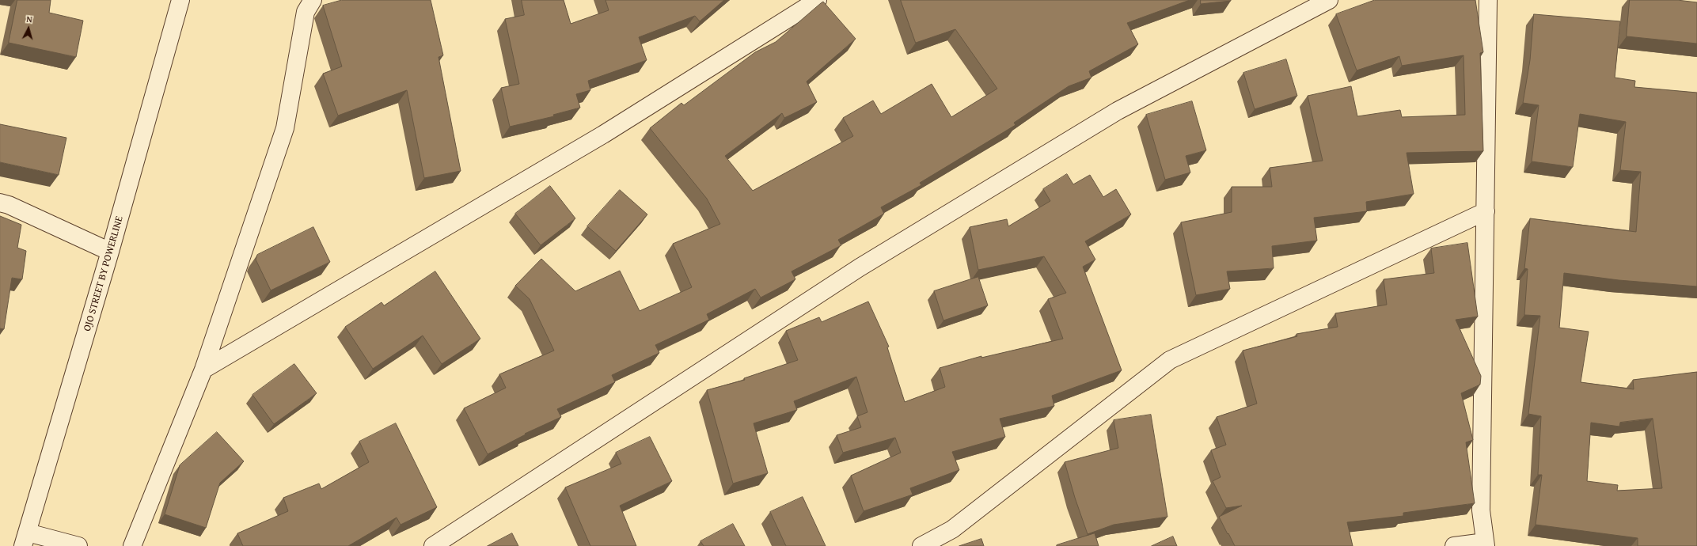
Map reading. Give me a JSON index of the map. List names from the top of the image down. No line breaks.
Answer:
{"streets":{"street":["OJO STREET BY POWERLINE"]},"north":"top"}
